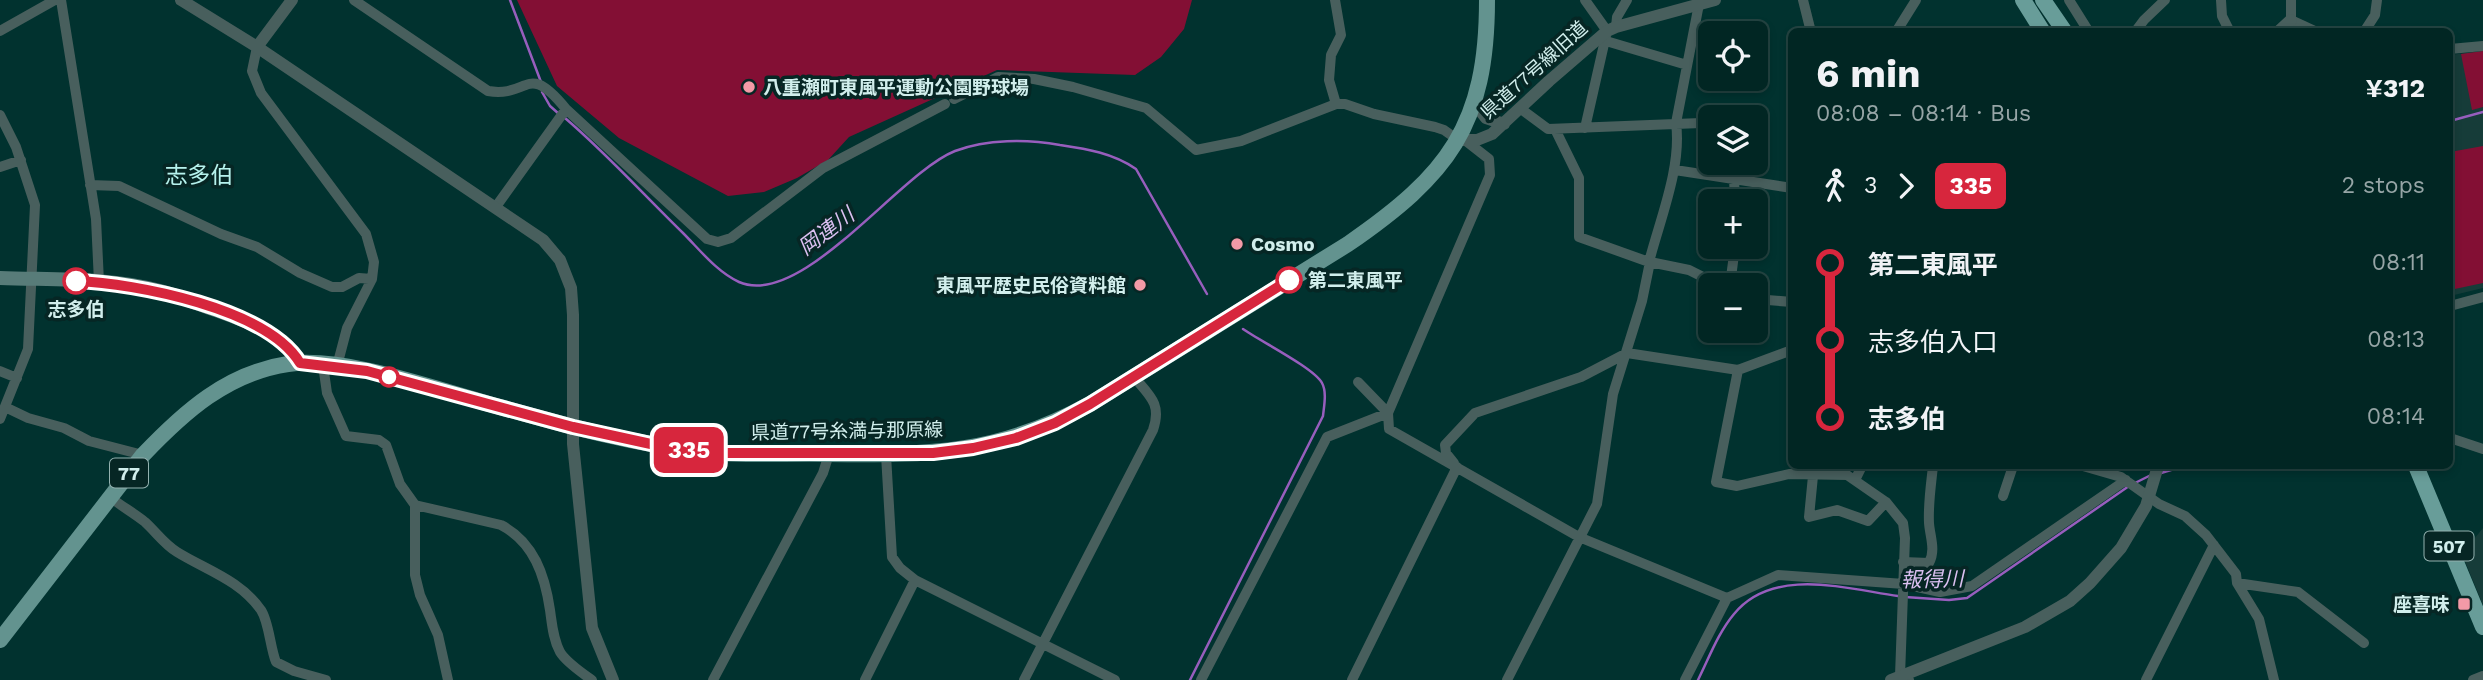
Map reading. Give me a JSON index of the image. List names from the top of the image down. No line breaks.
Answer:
{"streets":{"highway":["507"],"main road":["県道77号糸満与那原線","77"],"street":["県道77号線旧道"]},"crossings":[["県道77号線旧道","県道77号糸満与那原線"]],"districts":["志多伯"],"water":["岡連川","報得川"],"places":{"other":["八重瀬町東風平運動公園野球場","Cosmo","第二東風平","志多伯","東風平歴史民俗資料館"],"transit":["座喜味"]},"lines":["bus line 335"],"page":{"on_map":"335","map_buttons":["+","−"],"heading":["6 min","08:08 – 08:14 · Bus","¥312"],"legs":["3","335","2 stops"],"list":[{"name":"第二東風平","value":"08:11"},{"name":"志多伯入口","value":"08:13"},{"name":"志多伯","value":"08:14"}]}}
